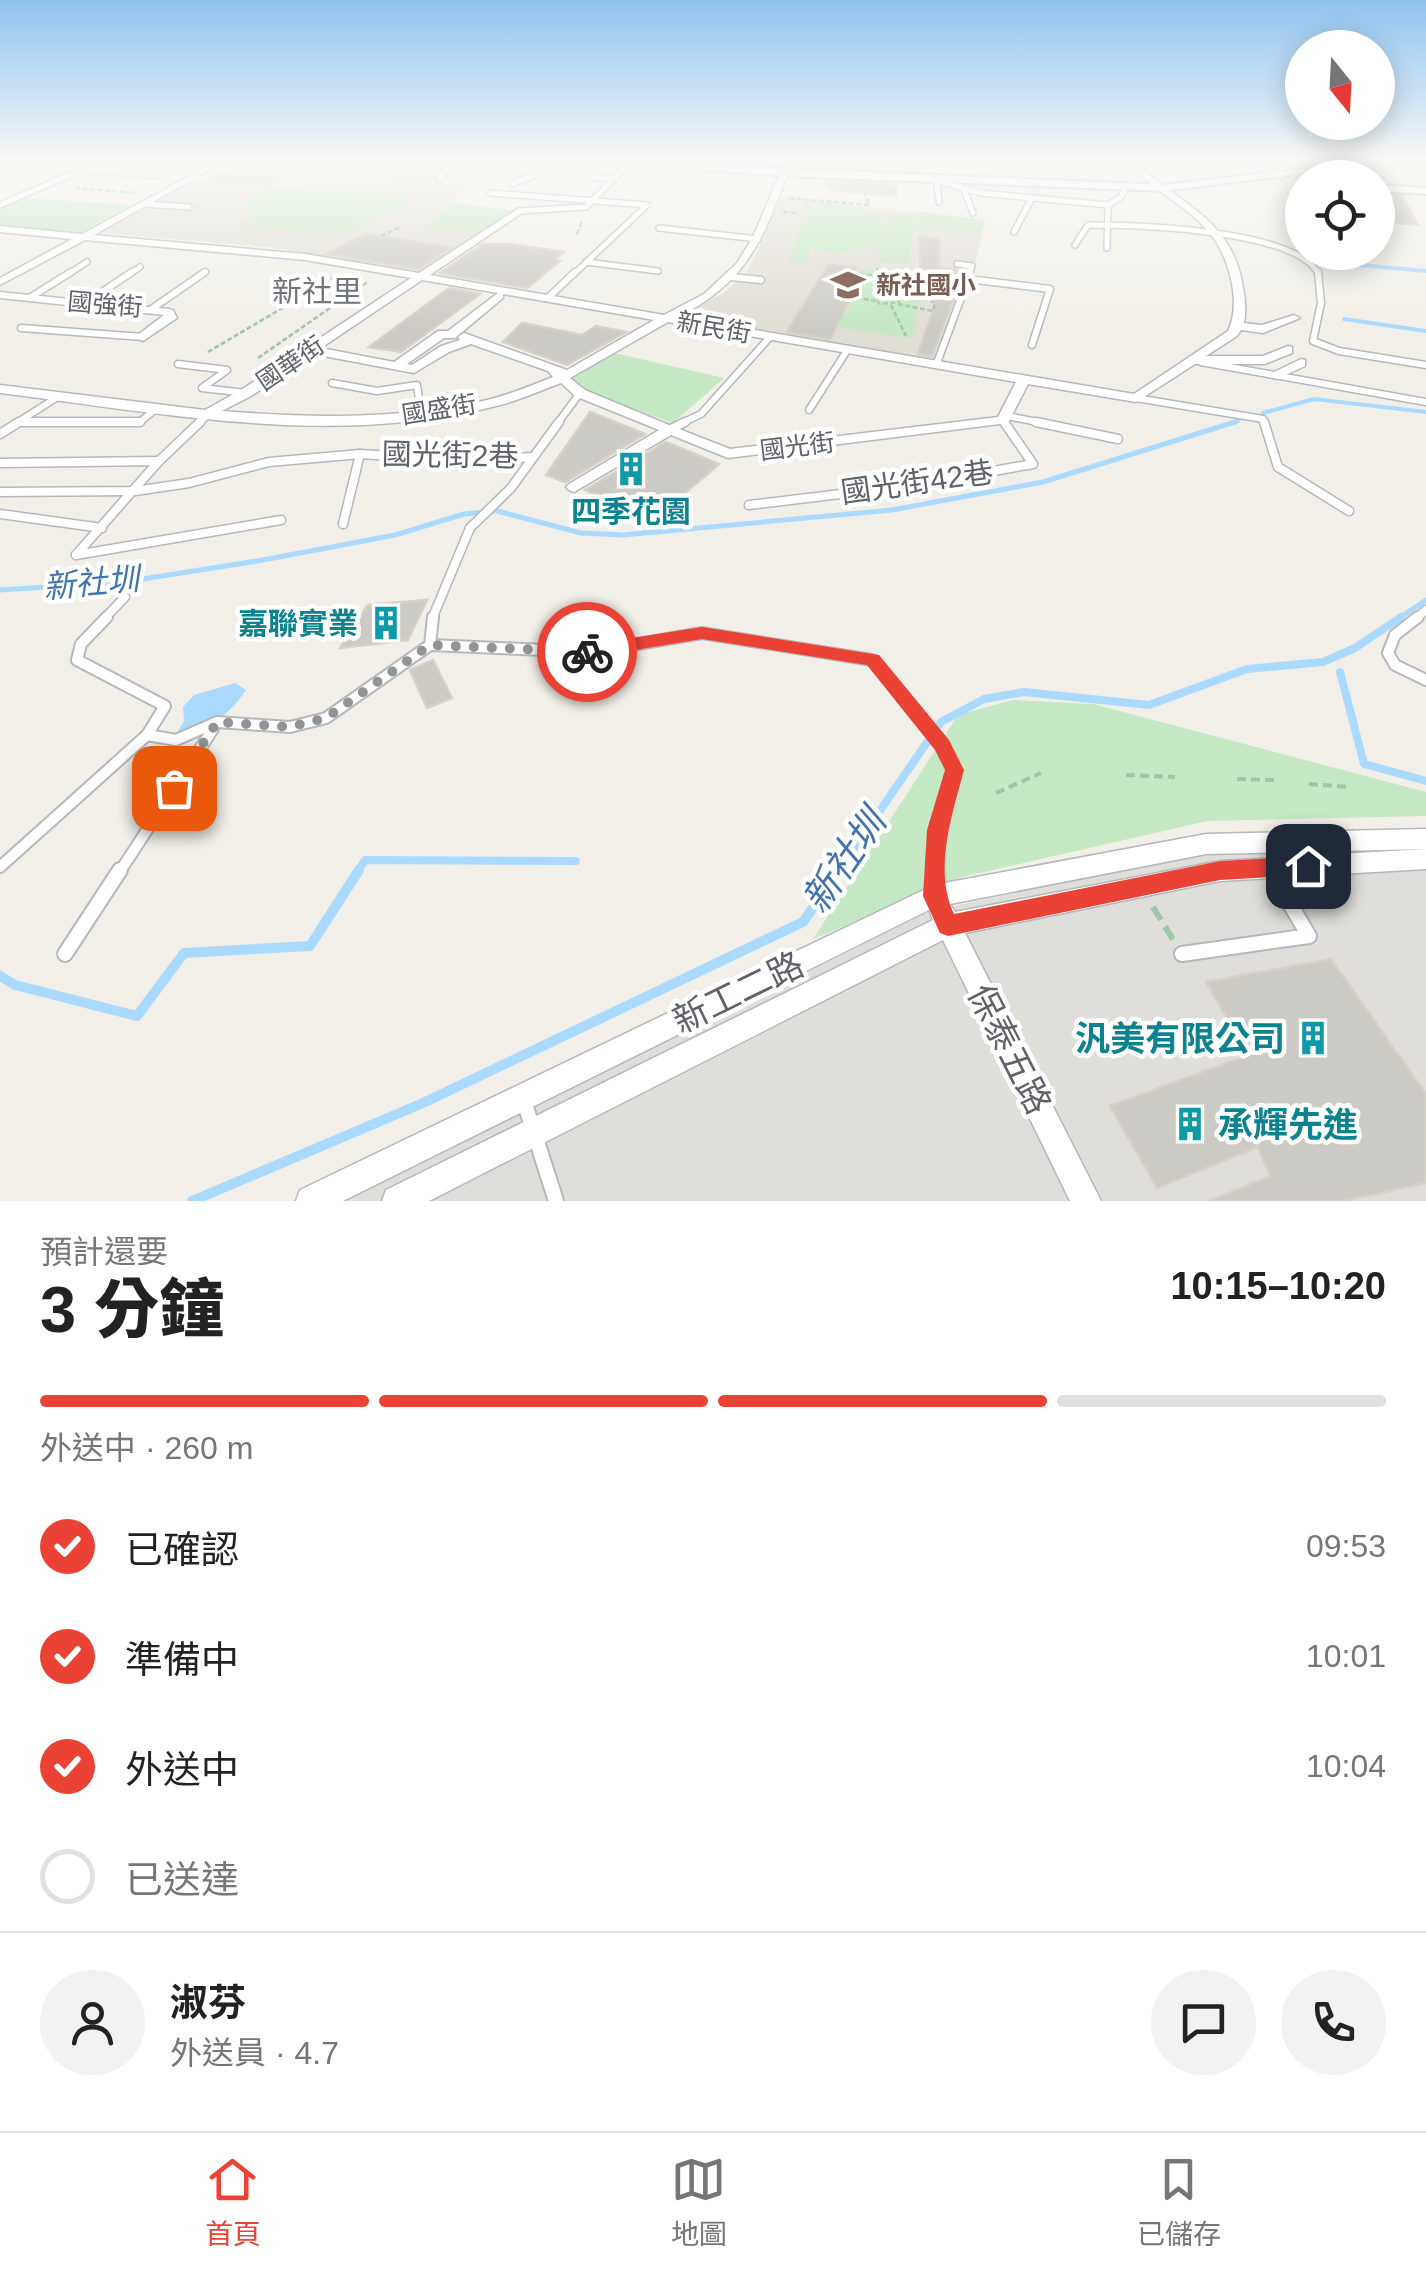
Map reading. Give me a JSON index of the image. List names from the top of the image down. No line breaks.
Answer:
{"streets":{"street":["國強街","新民街","國華街","國盛街","國光街","新工二路","保泰五路"],"lane":["國光街2巷","國光街42巷"]},"crossings":[["新民街","國華街"],["新民街","國盛街"],["國華街","國盛街"],["國盛街","國光街"],["國光街","國光街2巷"],["國光街","國光街42巷"],["新工二路","保泰五路"]],"districts":["新社里"],"water":["新社圳"],"places":{"school or university":["新社國小"],"building":["四季花園","嘉聯實業","汎美有限公司","承輝先進"]},"north":"bottom","page":{"heading":["3 分鐘","預計還要","10:15–10:20"],"panel":["淑芬","外送員 · 4.7"],"bar":"外送中 · 260 m","list":[["已確認","09:53"],["準備中","10:01"],["外送中","10:04"],"已送達"],"tabs":["首頁","地圖","已儲存"]}}
